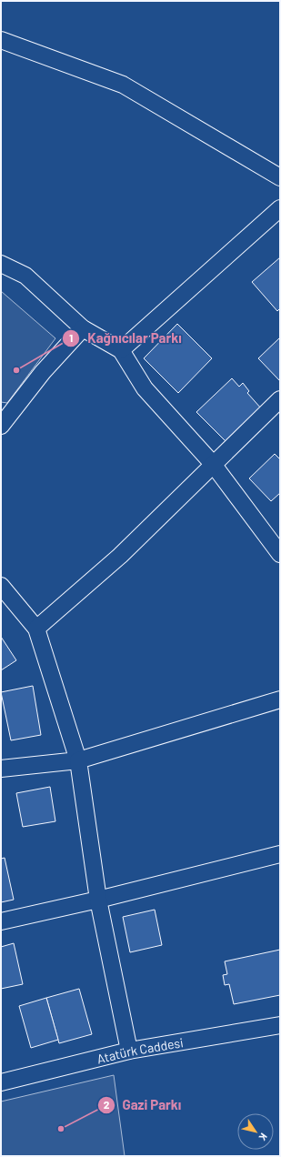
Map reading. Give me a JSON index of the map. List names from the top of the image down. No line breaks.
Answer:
{"streets":{"street":["Atatürk Caddesi"]},"places":["Kağnıcılar Parkı","Gazi Parkı"],"north":"bottom right"}
